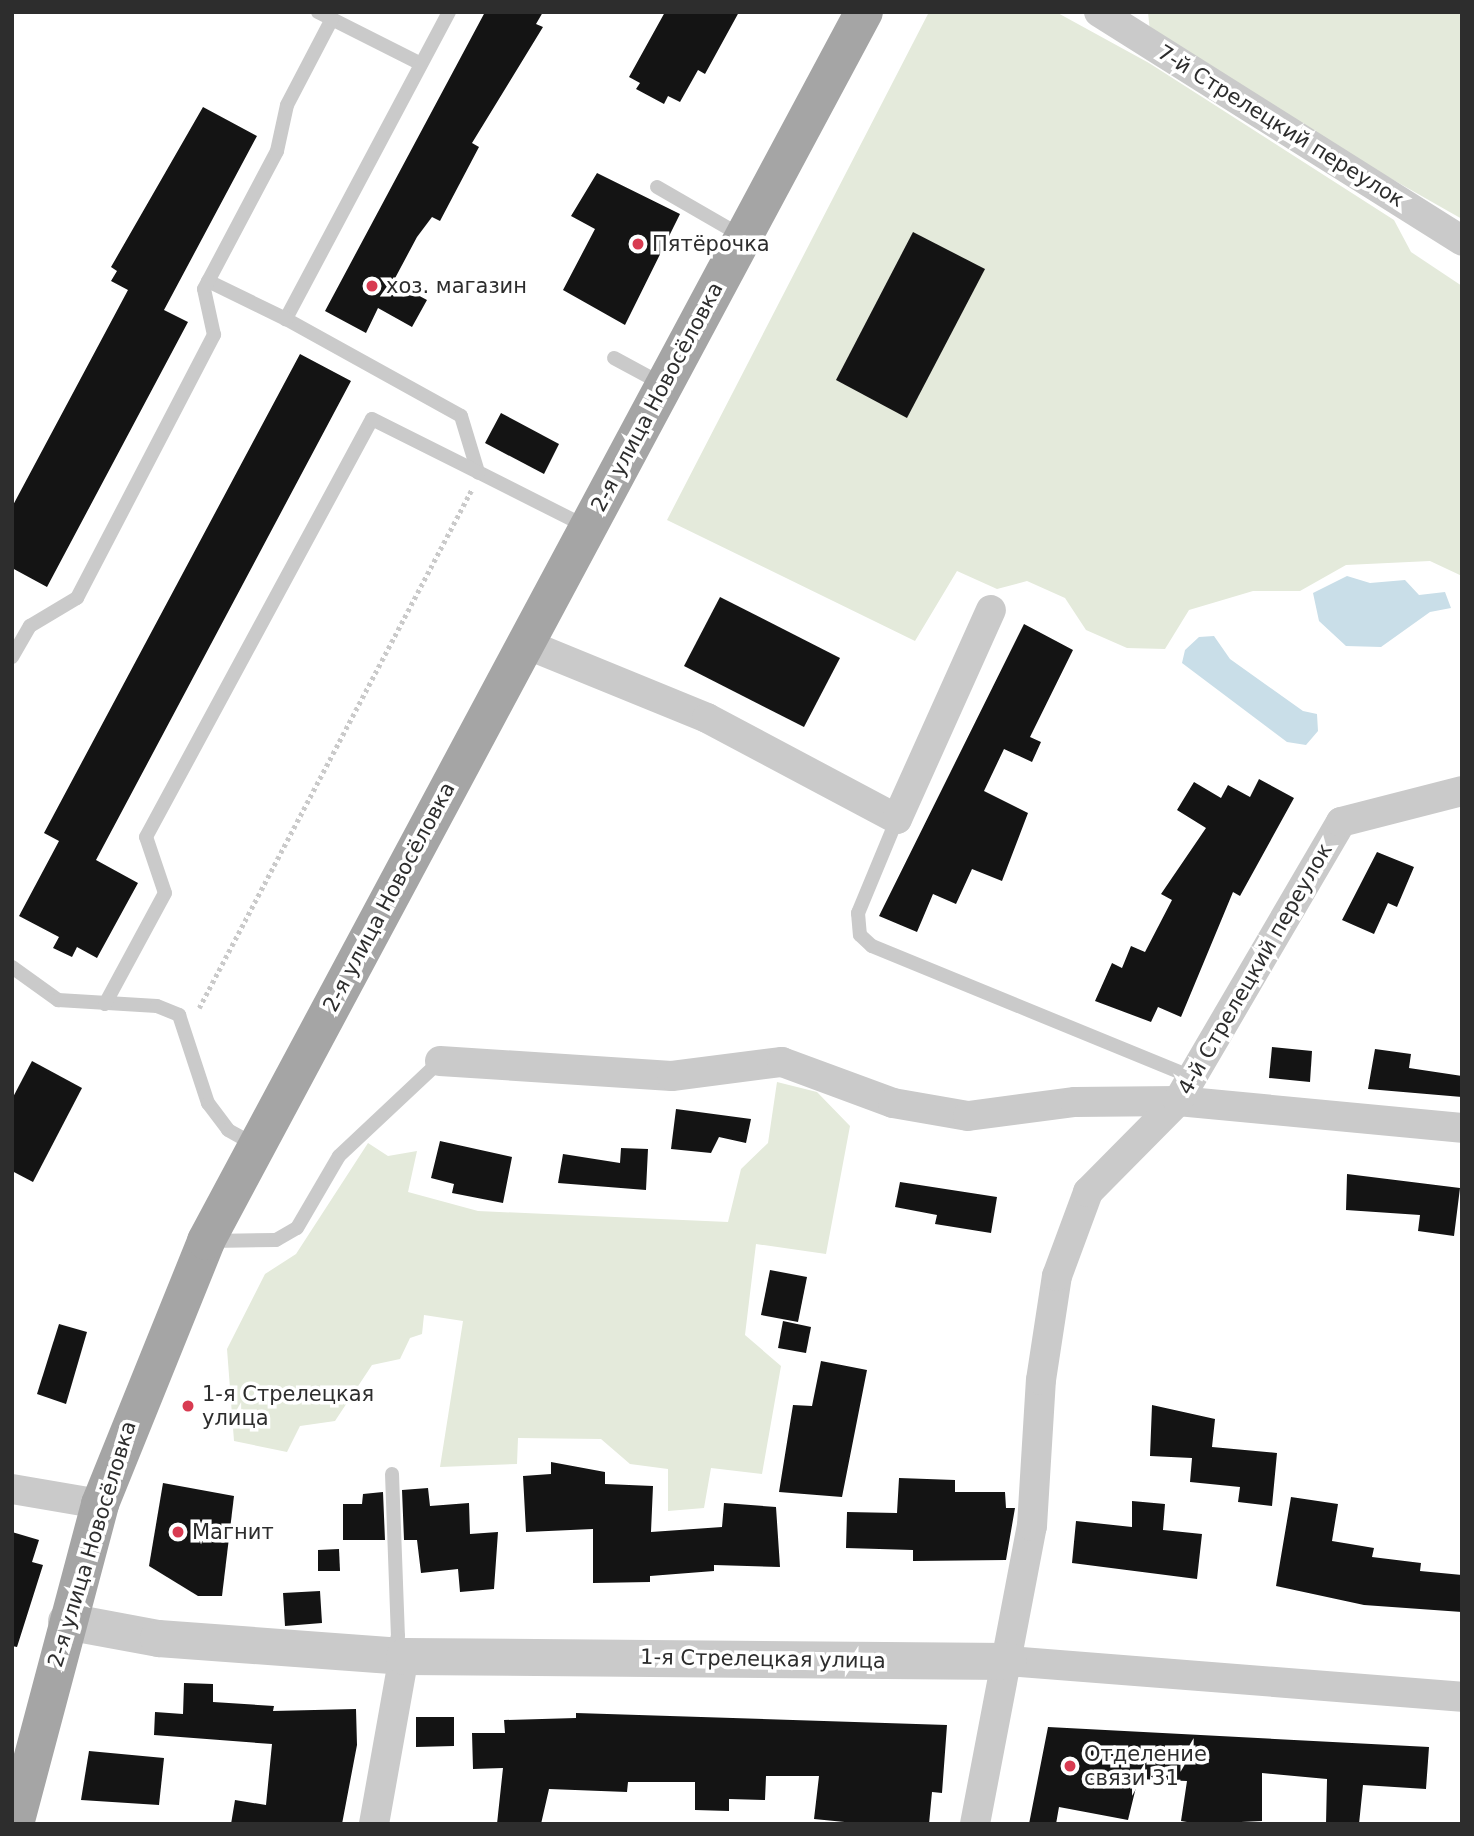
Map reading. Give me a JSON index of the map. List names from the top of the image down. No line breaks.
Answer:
{"streets":{"main road":["2-я улица Новосёловка"],"street":["7-й Стрелецкий переулок","4-й Стрелецкий переулок","1-я Стрелецкая улица"]},"crossings":[["2-я улица Новосёловка","1-я Стрелецкая улица"],["4-й Стрелецкий переулок","1-я Стрелецкая улица"]],"places":["Пятёрочка","хоз. магазин","1-я Стрелецкая улица","Магнит","Отделение связи 31"]}
